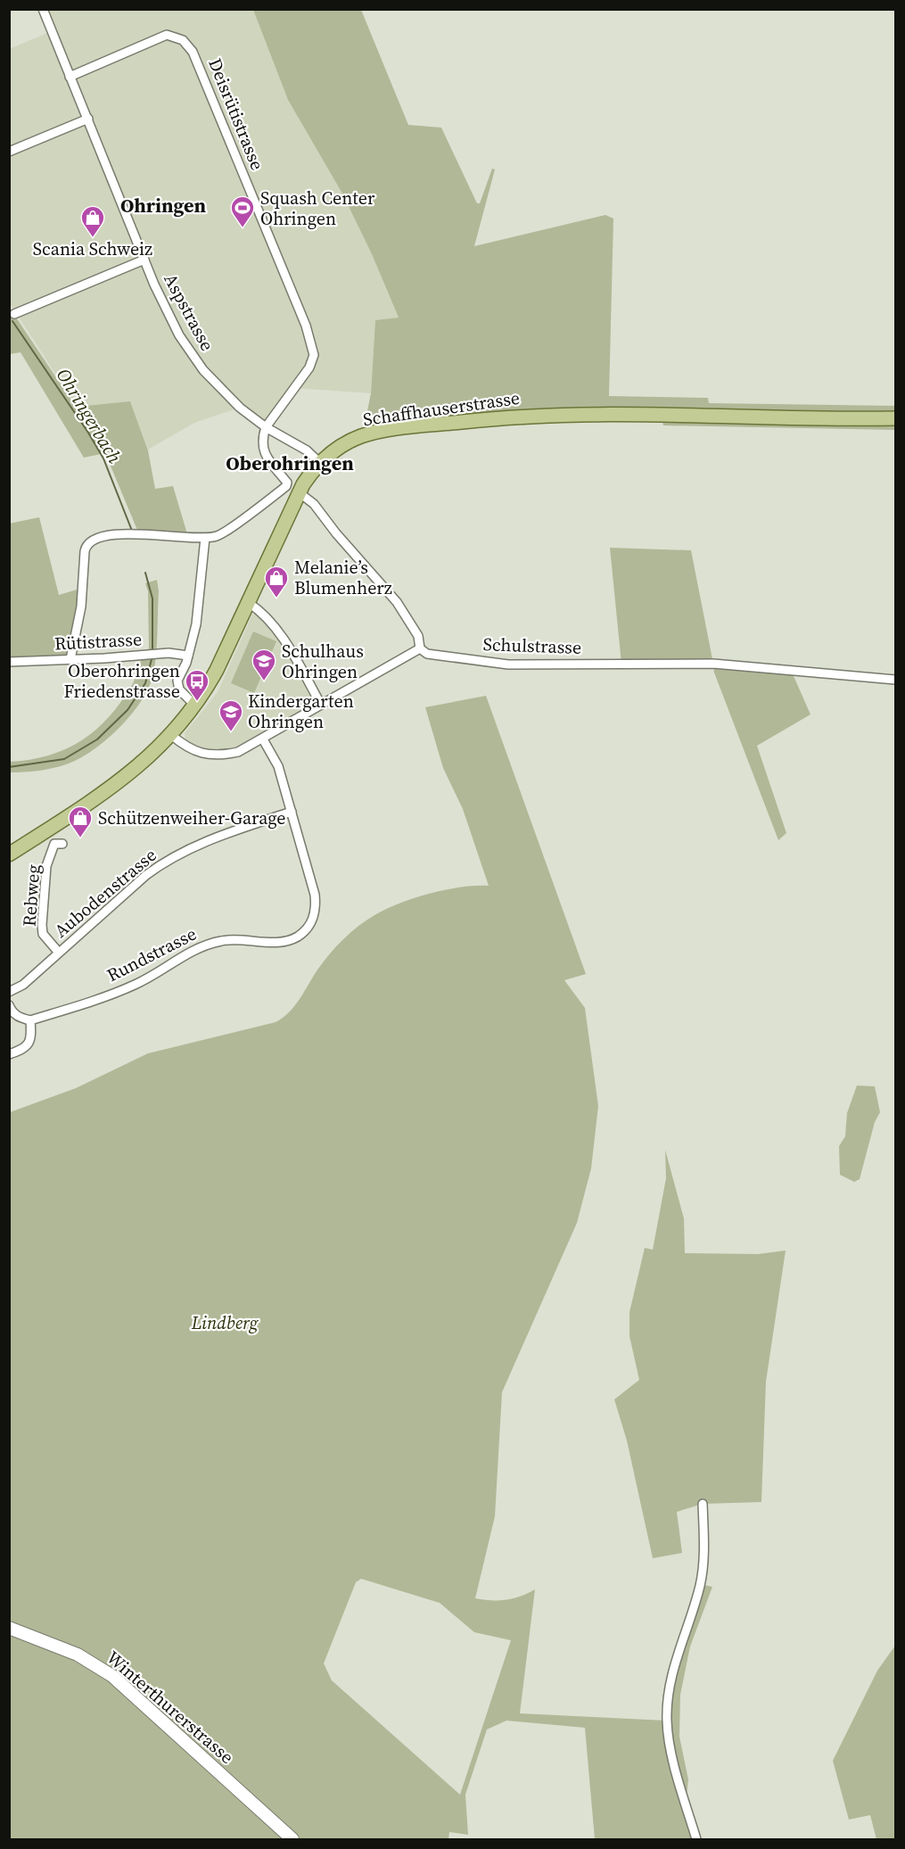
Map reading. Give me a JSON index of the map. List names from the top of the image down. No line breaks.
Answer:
{"streets":{"main road":["Schaffhauserstrasse","Winterthurerstrasse"],"street":["Deisrütistrasse","Aspstrasse","Rütistrasse","Schulstrasse","Aubodenstrasse","Rebweg","Rundstrasse"]},"crossings":[["Deisrütistrasse","Aspstrasse"],["Aspstrasse","Schaffhauserstrasse"],["Aubodenstrasse","Rebweg"],["Aubodenstrasse","Rundstrasse"]],"districts":["Ohringen","Oberohringen"],"water":["Ohringerbach"],"parks":["Lindberg"],"places":{"sports":["Squash Center Ohringen"],"shop":["Scania Schweiz","Melanie’s Blumenherz","Schützenweiher-Garage"],"school or university":["Schulhaus Ohringen","Kindergarten Ohringen"],"bus stop":["Oberohringen Friedenstrasse"]}}
